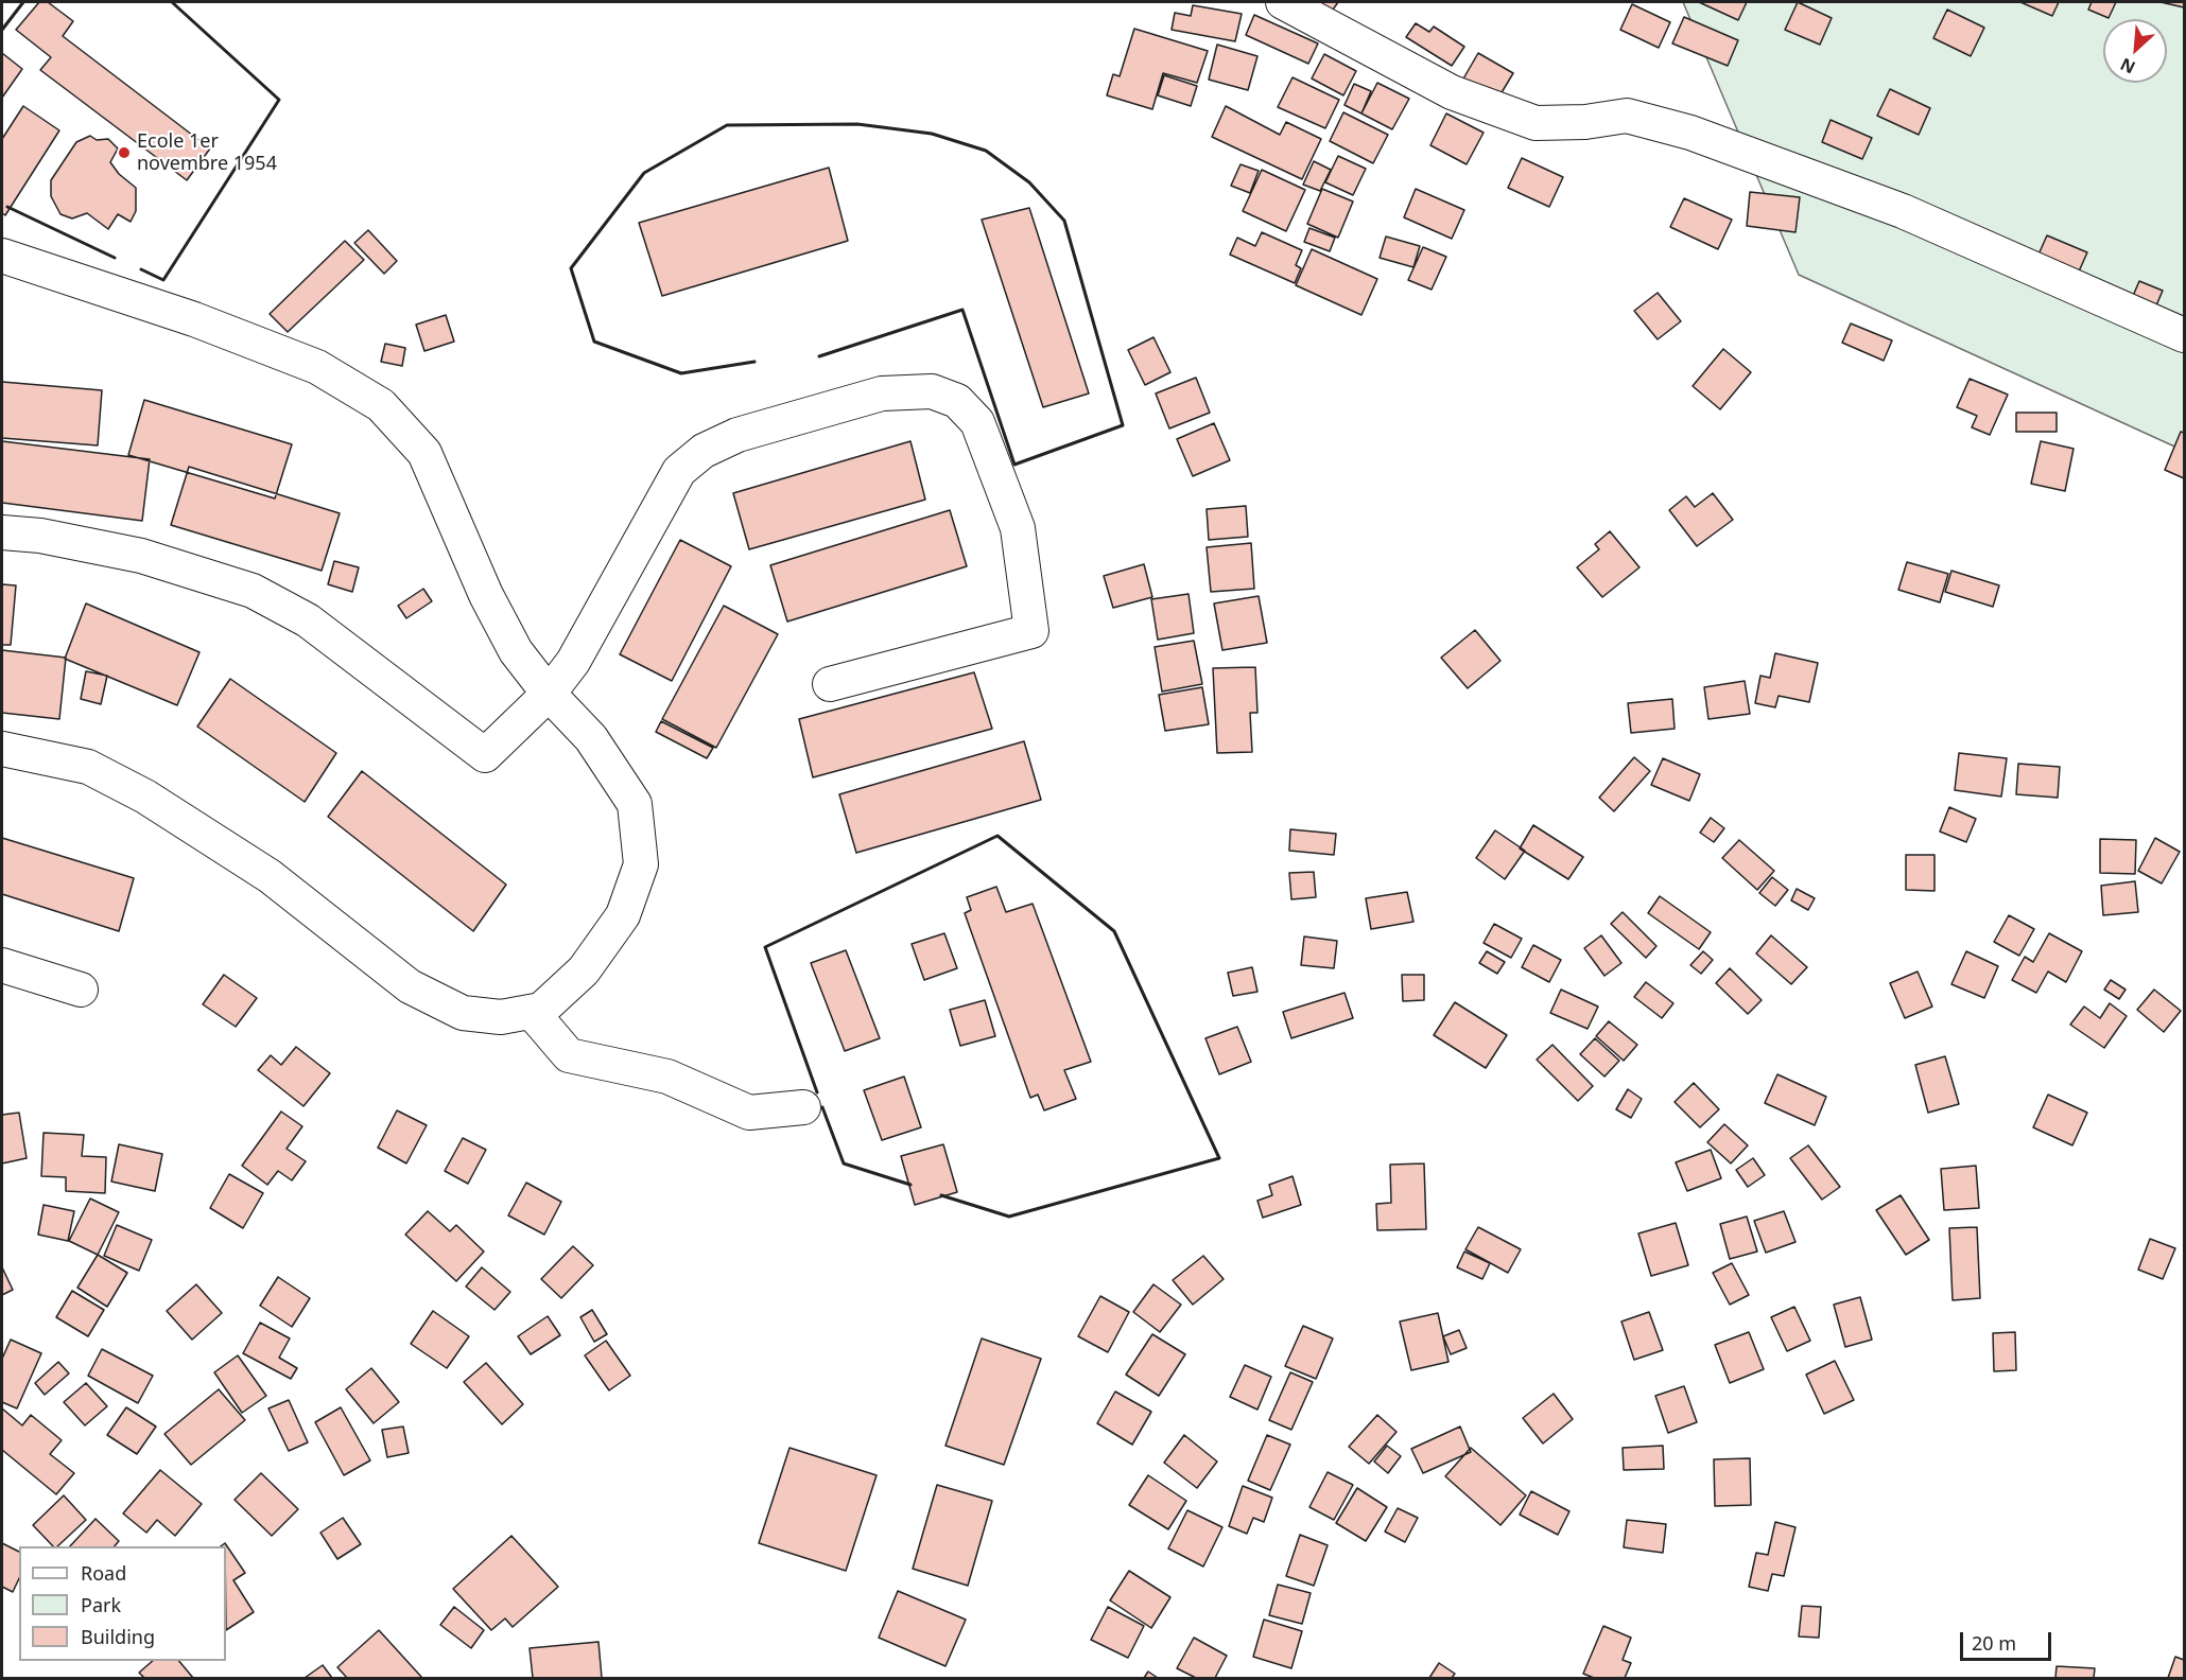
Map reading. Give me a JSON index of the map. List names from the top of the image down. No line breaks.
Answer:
{"places":["Ecole 1er novembre 1954"],"legend":["Road","Park","Building"],"scale_bar":"20 m","north":"bottom left"}
